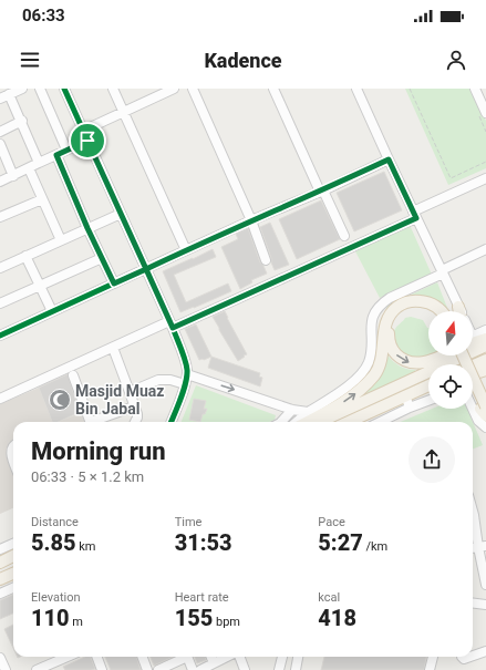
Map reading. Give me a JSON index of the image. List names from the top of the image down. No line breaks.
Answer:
{"places":{"mosque":["Masjid Muaz Bin Jabal"]},"north":"top","page":{"status":"06:33","header":"Kadence","heading":["Morning run","06:33 · 5 × 1.2 km"],"stats":[["Distance","5.85 km"],["Time","31:53"],["Pace","5:27 /km"],["Elevation","110 m"],["Heart rate","155 bpm"],["kcal","418"]]}}
